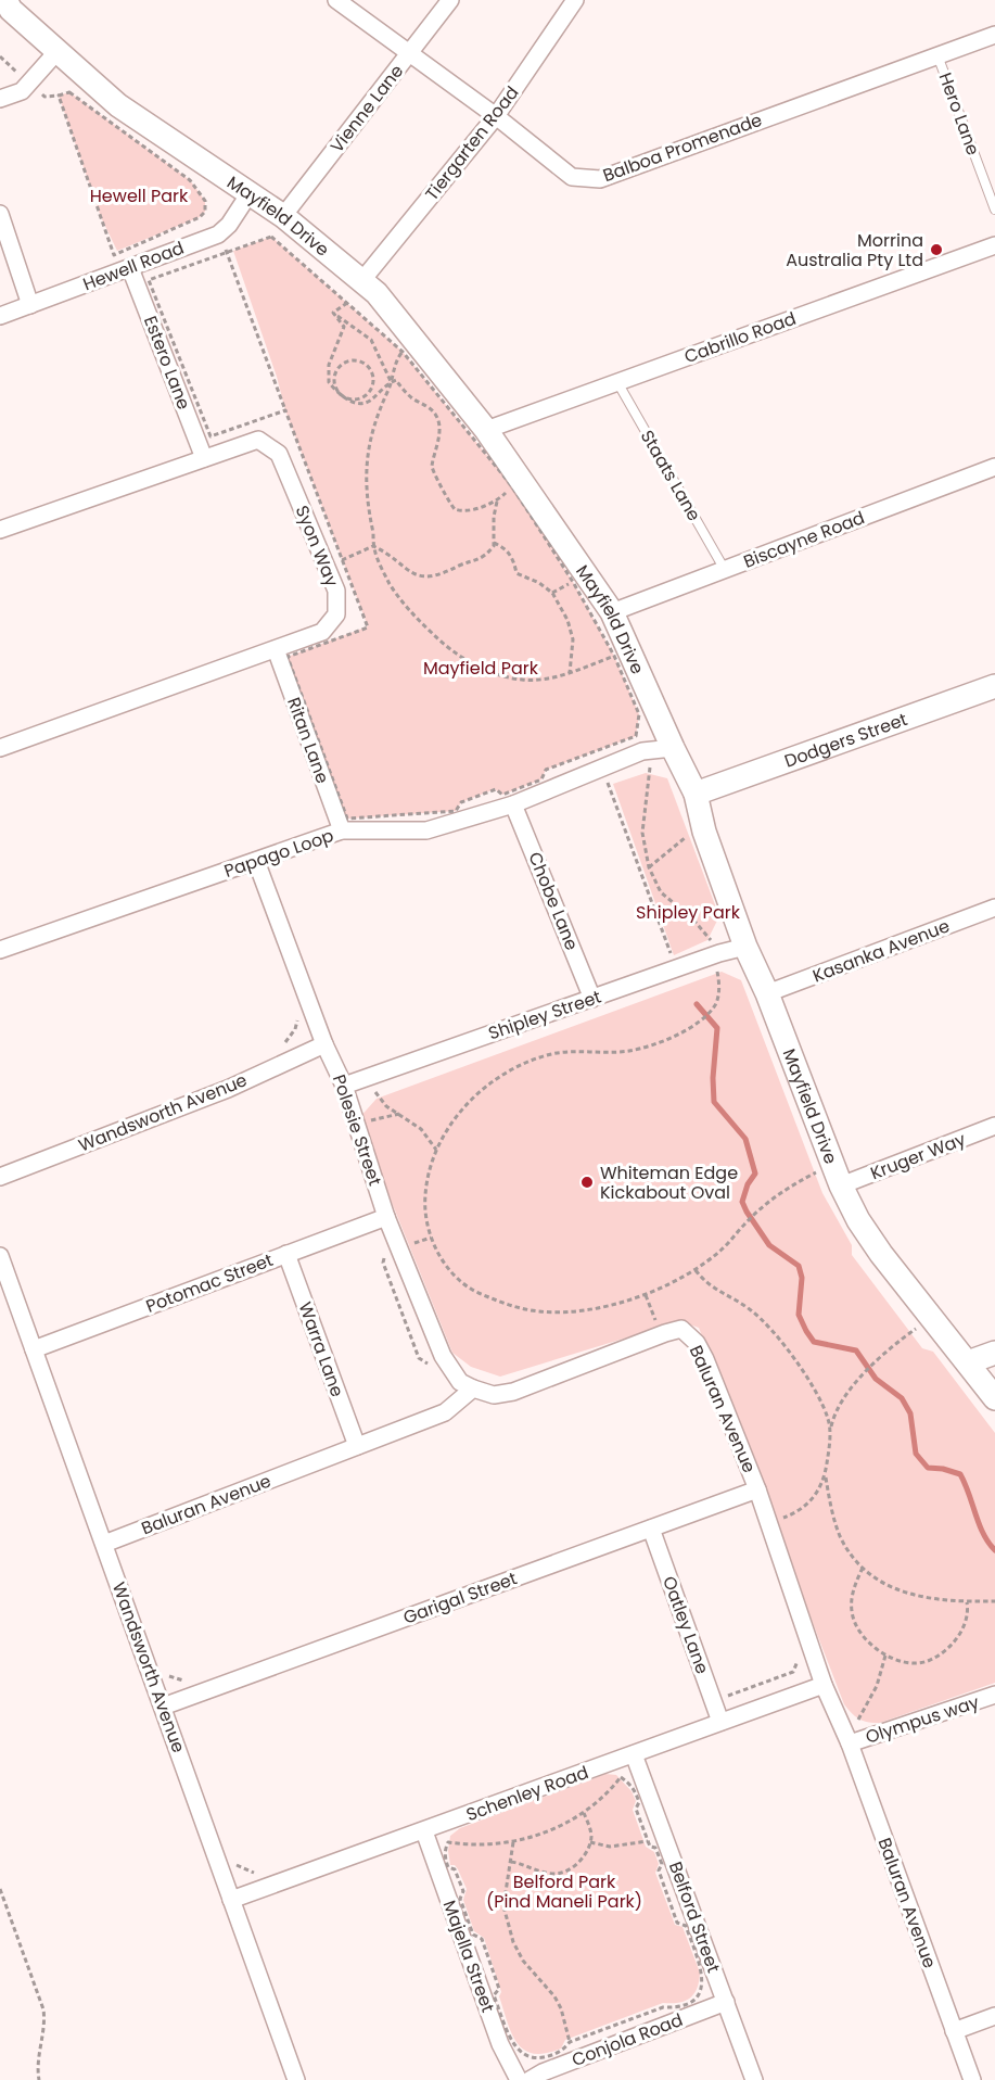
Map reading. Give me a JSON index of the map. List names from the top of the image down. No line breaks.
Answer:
{"streets":{"street":["Vienne Lane","Tiergarten Road","Balboa Promenade","Mayfield Drive","Hewell Road","Cabrillo Road","Estero Lane","Biscayne Road","Syon Way","Ritan Lane","Dodgers Street","Papago Loop","Chobe Lane","Kasanka Avenue","Shipley Street","Wandsworth Avenue","Polesie Street","Kruger Way","Potomac Street","Warra Lane","Baluran Avenue","Garigal Street","Oatley Lane","Olympus way","Schenley Road","Belford Street","Majella Street","Conjola Road"],"lane":["Hero Lane","Staats Lane"]},"crossings":[["Vienne Lane","Balboa Promenade"],["Vienne Lane","Mayfield Drive"],["Hero Lane","Balboa Promenade"],["Tiergarten Road","Balboa Promenade"],["Tiergarten Road","Mayfield Drive"],["Mayfield Drive","Hewell Road"],["Mayfield Drive","Cabrillo Road"],["Mayfield Drive","Biscayne Road"],["Mayfield Drive","Dodgers Street"],["Mayfield Drive","Papago Loop"],["Mayfield Drive","Kasanka Avenue"],["Mayfield Drive","Shipley Street"],["Mayfield Drive","Kruger Way"],["Hewell Road","Estero Lane"],["Cabrillo Road","Staats Lane"],["Estero Lane","Syon Way"],["Staats Lane","Biscayne Road"],["Syon Way","Ritan Lane"],["Ritan Lane","Papago Loop"],["Papago Loop","Chobe Lane"],["Papago Loop","Polesie Street"],["Chobe Lane","Shipley Street"],["Shipley Street","Polesie Street"],["Wandsworth Avenue","Polesie Street"],["Wandsworth Avenue","Potomac Street"],["Wandsworth Avenue","Baluran Avenue"],["Wandsworth Avenue","Garigal Street"],["Wandsworth Avenue","Schenley Road"],["Polesie Street","Potomac Street"],["Polesie Street","Baluran Avenue"],["Potomac Street","Warra Lane"],["Warra Lane","Baluran Avenue"],["Baluran Avenue","Garigal Street"],["Baluran Avenue","Olympus way"],["Baluran Avenue","Schenley Road"],["Garigal Street","Oatley Lane"],["Oatley Lane","Schenley Road"],["Schenley Road","Belford Street"],["Schenley Road","Majella Street"],["Belford Street","Conjola Road"]],"parks":["Hewell Park","Mayfield Park","Shipley Park","Belford Park (Pind Maneli Park)"],"places":["Morrina Australia Pty Ltd","Whiteman Edge Kickabout Oval"]}
